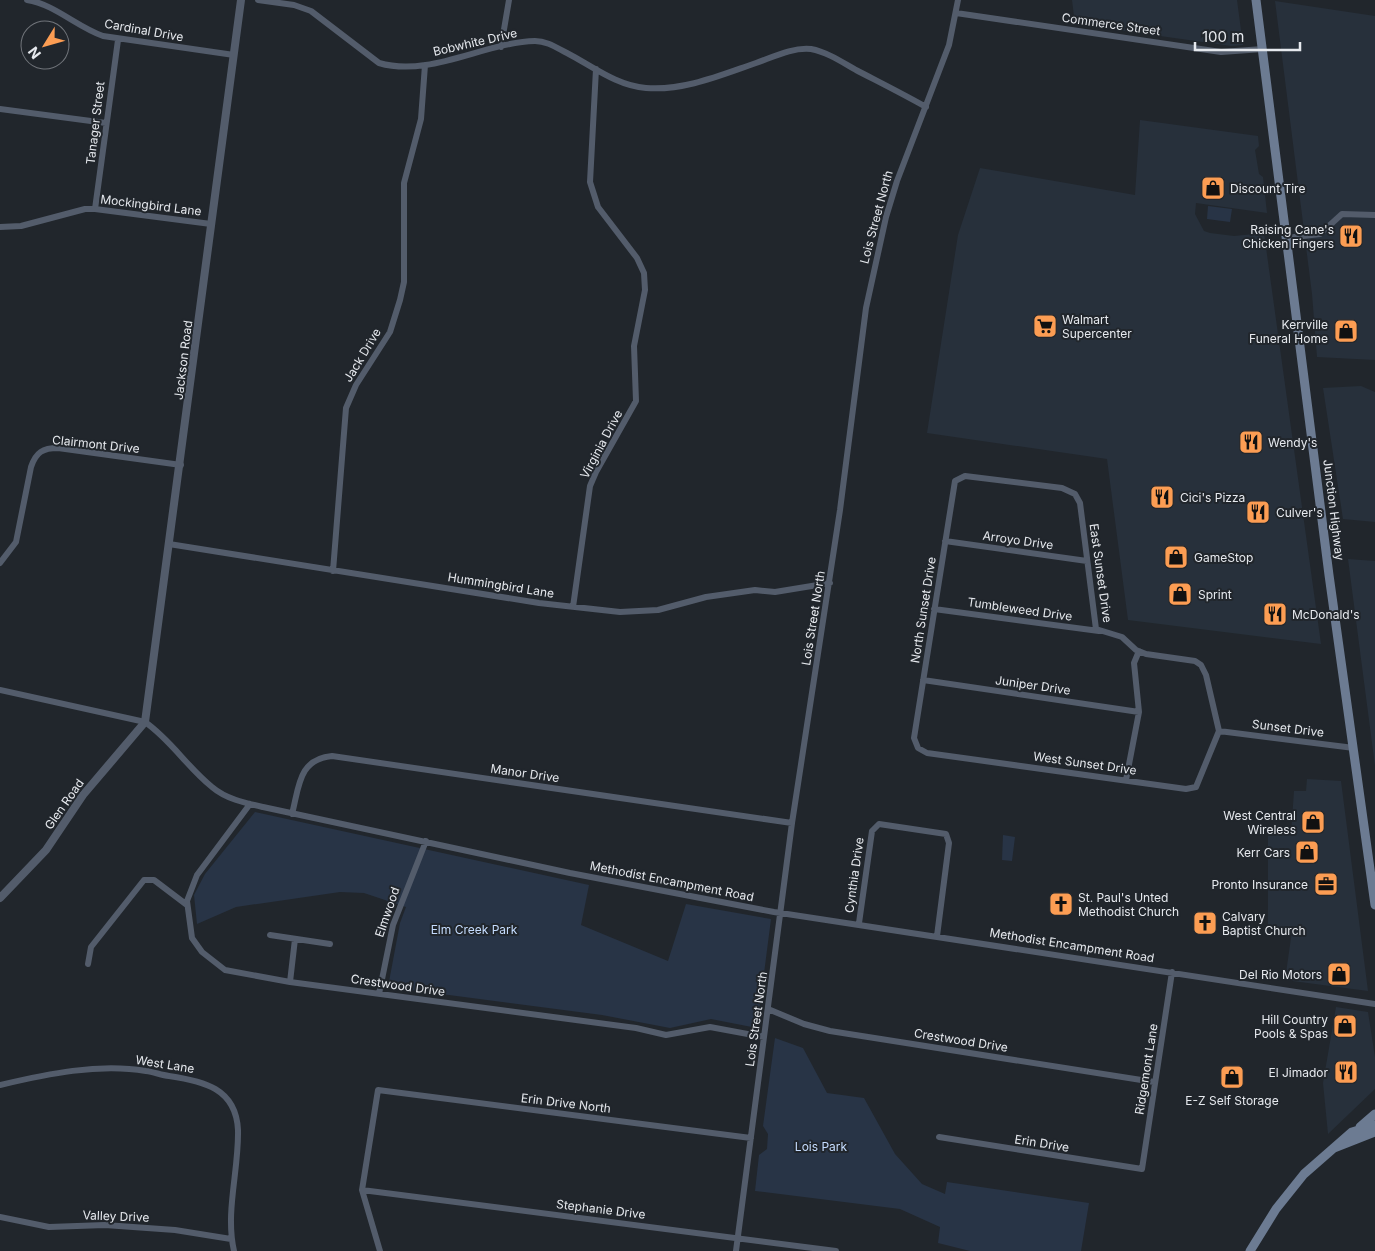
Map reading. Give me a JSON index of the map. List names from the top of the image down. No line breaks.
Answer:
{"streets":{"main road":["Junction Highway"],"street":["Commerce Street","Cardinal Drive","Bobwhite Drive","Tanager Street","Mockingbird Lane","Lois Street North","Jack Drive","Jackson Road","Clairmont Drive","Virginia Drive","Arroyo Drive","East Sunset Drive","Hummingbird Lane","Tumbleweed Drive","North Sunset Drive","Juniper Drive","Sunset Drive","West Sunset Drive","Manor Drive","Glen Road","Cynthia Drive","Methodist Encampment Road","Elmwood","Crestwood Drive","West Lane","Ridgemont Lane","Erin Drive North","Erin Drive","Stephanie Drive","Valley Drive"]},"crossings":[["Commerce Street","Lois Street North"],["Commerce Street","Junction Highway"],["Cardinal Drive","Tanager Street"],["Cardinal Drive","Jackson Road"],["Bobwhite Drive","Lois Street North"],["Bobwhite Drive","Jack Drive"],["Bobwhite Drive","Virginia Drive"],["Tanager Street","Mockingbird Lane"],["Mockingbird Lane","Jackson Road"],["Lois Street North","Hummingbird Lane"],["Lois Street North","Manor Drive"],["Lois Street North","Methodist Encampment Road"],["Lois Street North","Crestwood Drive"],["Lois Street North","Erin Drive North"],["Lois Street North","Stephanie Drive"],["Jack Drive","Hummingbird Lane"],["Jackson Road","Clairmont Drive"],["Jackson Road","Hummingbird Lane"],["Jackson Road","Glen Road"],["Jackson Road","Methodist Encampment Road"],["Virginia Drive","Hummingbird Lane"],["Junction Highway","Sunset Drive"],["Arroyo Drive","East Sunset Drive"],["Arroyo Drive","North Sunset Drive"],["East Sunset Drive","Tumbleweed Drive"],["East Sunset Drive","North Sunset Drive"],["East Sunset Drive","Sunset Drive"],["East Sunset Drive","West Sunset Drive"],["Tumbleweed Drive","North Sunset Drive"],["North Sunset Drive","Juniper Drive"],["North Sunset Drive","West Sunset Drive"],["Sunset Drive","West Sunset Drive"],["Manor Drive","Methodist Encampment Road"],["Glen Road","Methodist Encampment Road"],["Cynthia Drive","Methodist Encampment Road"],["Methodist Encampment Road","Elmwood"],["Methodist Encampment Road","Crestwood Drive"],["Methodist Encampment Road","Ridgemont Lane"],["Elmwood","Crestwood Drive"],["Crestwood Drive","Ridgemont Lane"],["West Lane","Valley Drive"],["Ridgemont Lane","Erin Drive"],["Erin Drive North","Stephanie Drive"]],"parks":["Elm Creek Park","Lois Park"],"places":{"shop":["Discount Tire","Kerrville Funeral Home","GameStop","Sprint","West Central Wireless","Kerr Cars","Del Rio Motors","Hill Country Pools & Spas","E-Z Self Storage"],"restaurant":["Raising Cane's Chicken Fingers","Wendy's","Cici's Pizza","Culver's","McDonald's","El Jimador"],"supermarket":["Walmart Supercenter"],"office":["Pronto Insurance"],"church":["St. Paul's Unted Methodist Church","Calvary Baptist Church"]},"scale_bar":"100 m","north":"bottom left"}
